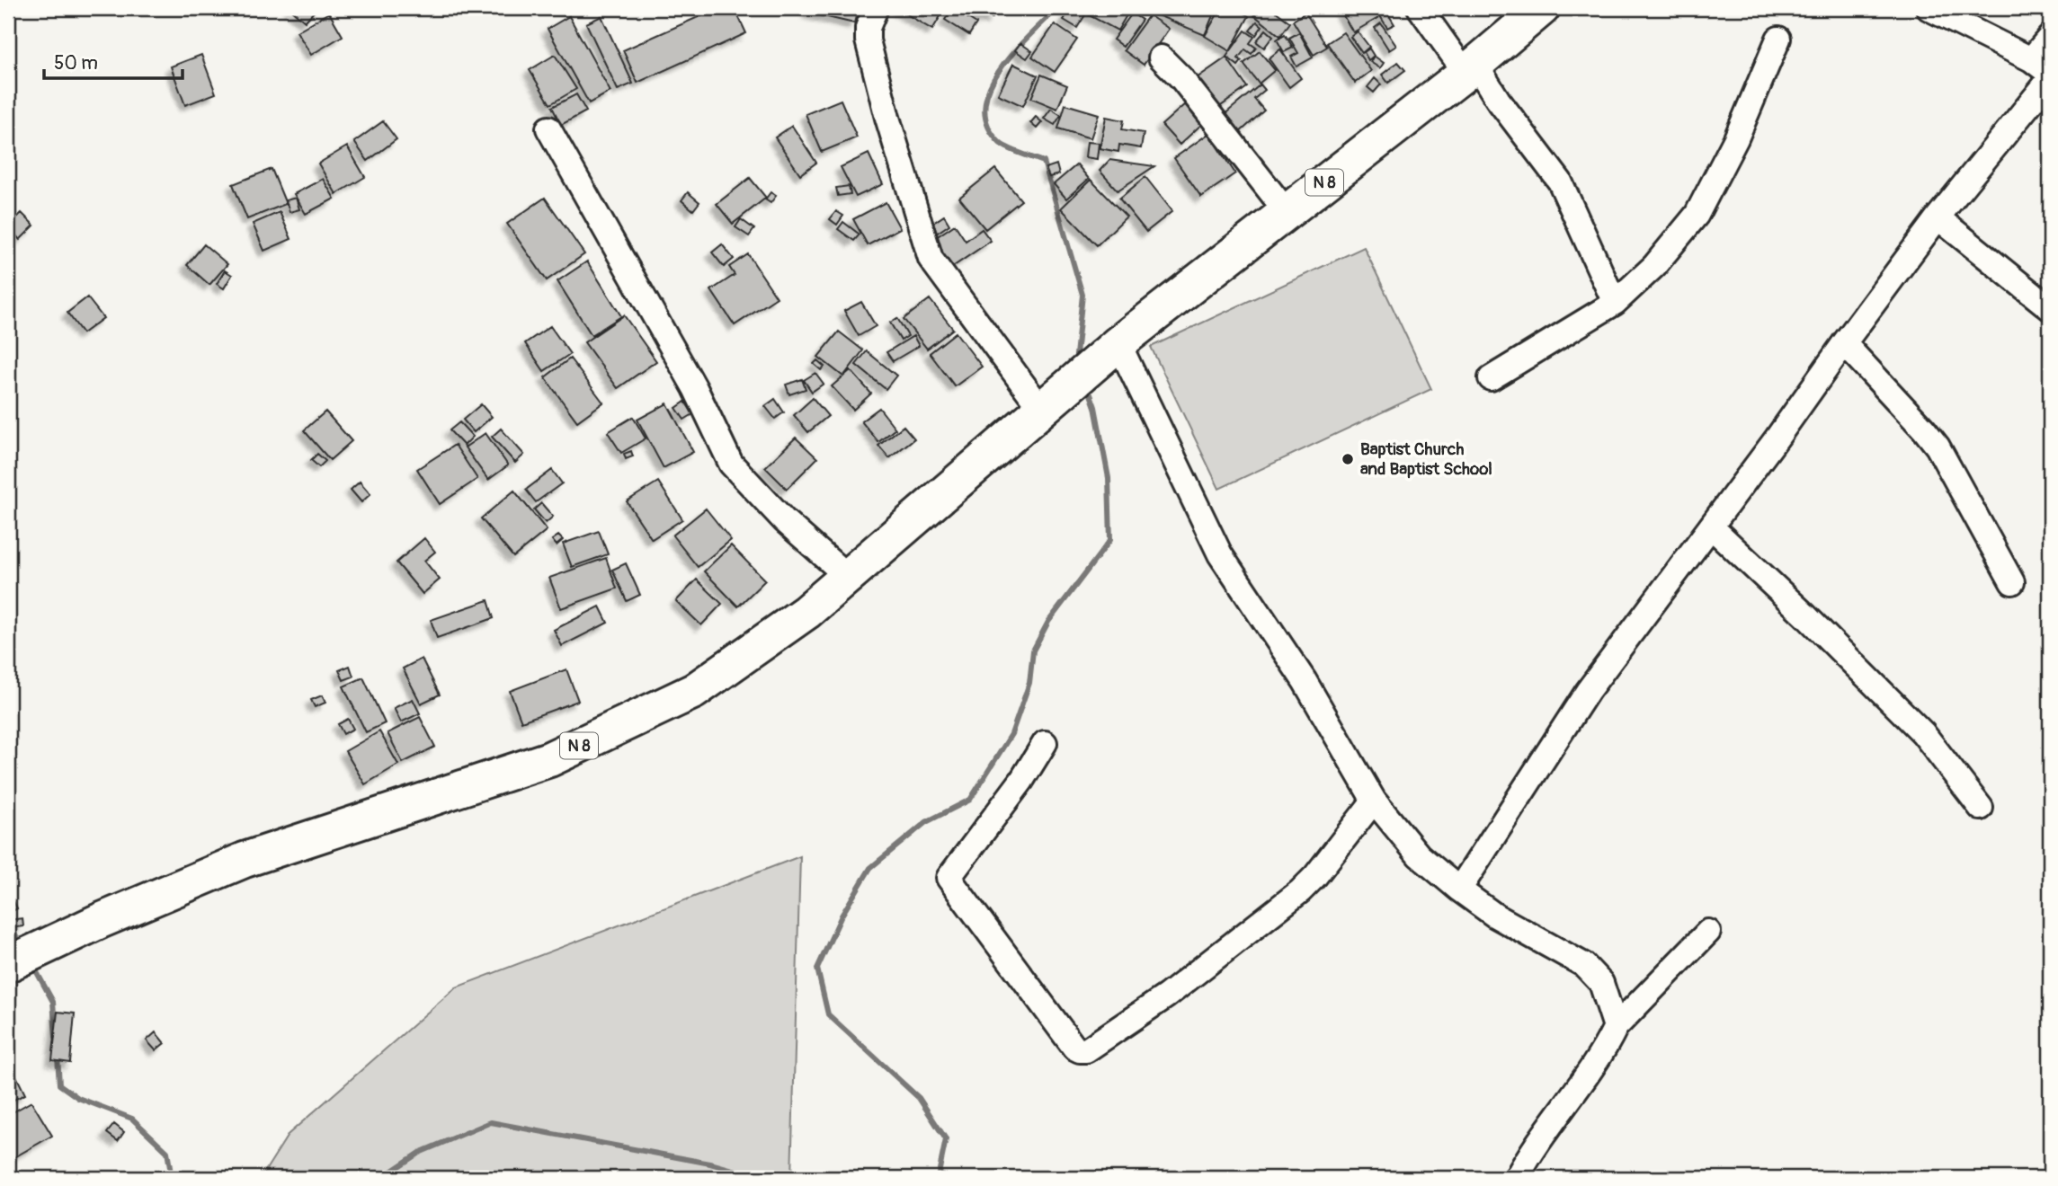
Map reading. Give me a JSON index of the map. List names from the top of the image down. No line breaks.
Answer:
{"streets":{"highway":["N 8"]},"places":["Baptist Church and Baptist School"],"scale_bar":"50 m"}
